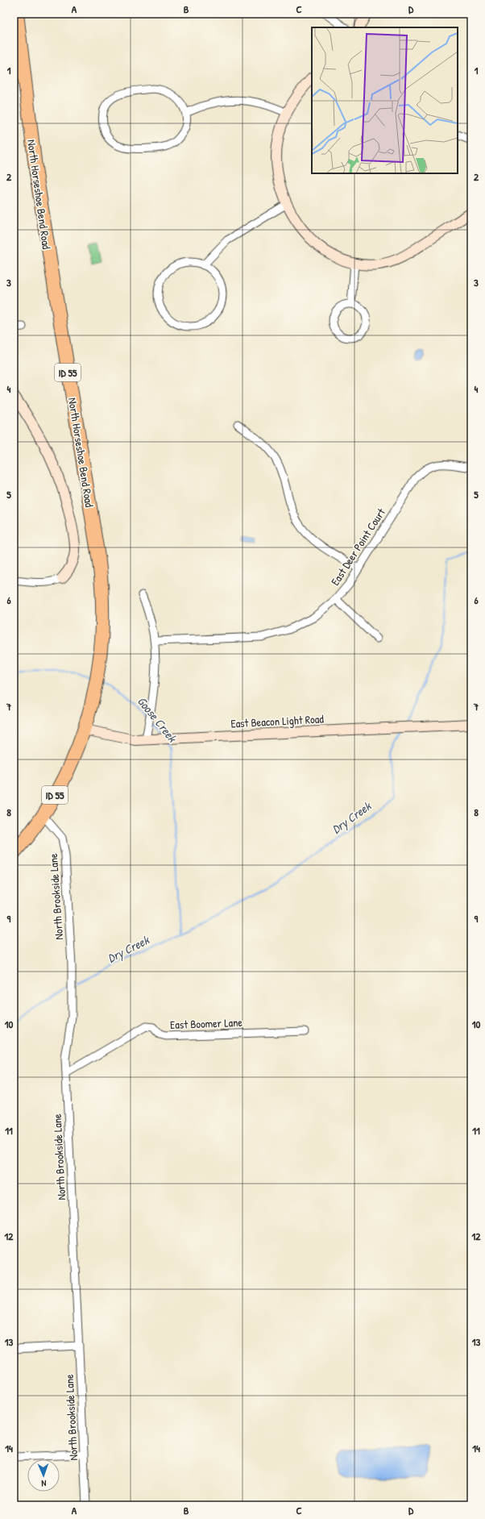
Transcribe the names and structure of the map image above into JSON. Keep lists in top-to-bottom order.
{
  "streets": {
    "highway": ["North Horseshoe Bend Road", "ID 55"],
    "street": [
      "East Deer Point Court",
      "East Beacon Light Road",
      "North Brookside Lane",
      "East Boomer Lane"
    ]
  },
  "crossings": [
    ["North Horseshoe Bend Road", "East Beacon Light Road"],
    ["North Horseshoe Bend Road", "North Brookside Lane"],
    ["North Brookside Lane", "East Boomer Lane"]
  ],
  "water": ["Goose Creek", "Dry Creek"],
  "north": "bottom",
  "grid": {
    "columns": [
      "A",
      "B",
      "C",
      "D"
    ],
    "rows": [
      "1",
      "2",
      "3",
      "4",
      "5",
      "6",
      "7",
      "8",
      "9",
      "10",
      "11",
      "12",
      "13",
      "14"
    ]
  }
}
